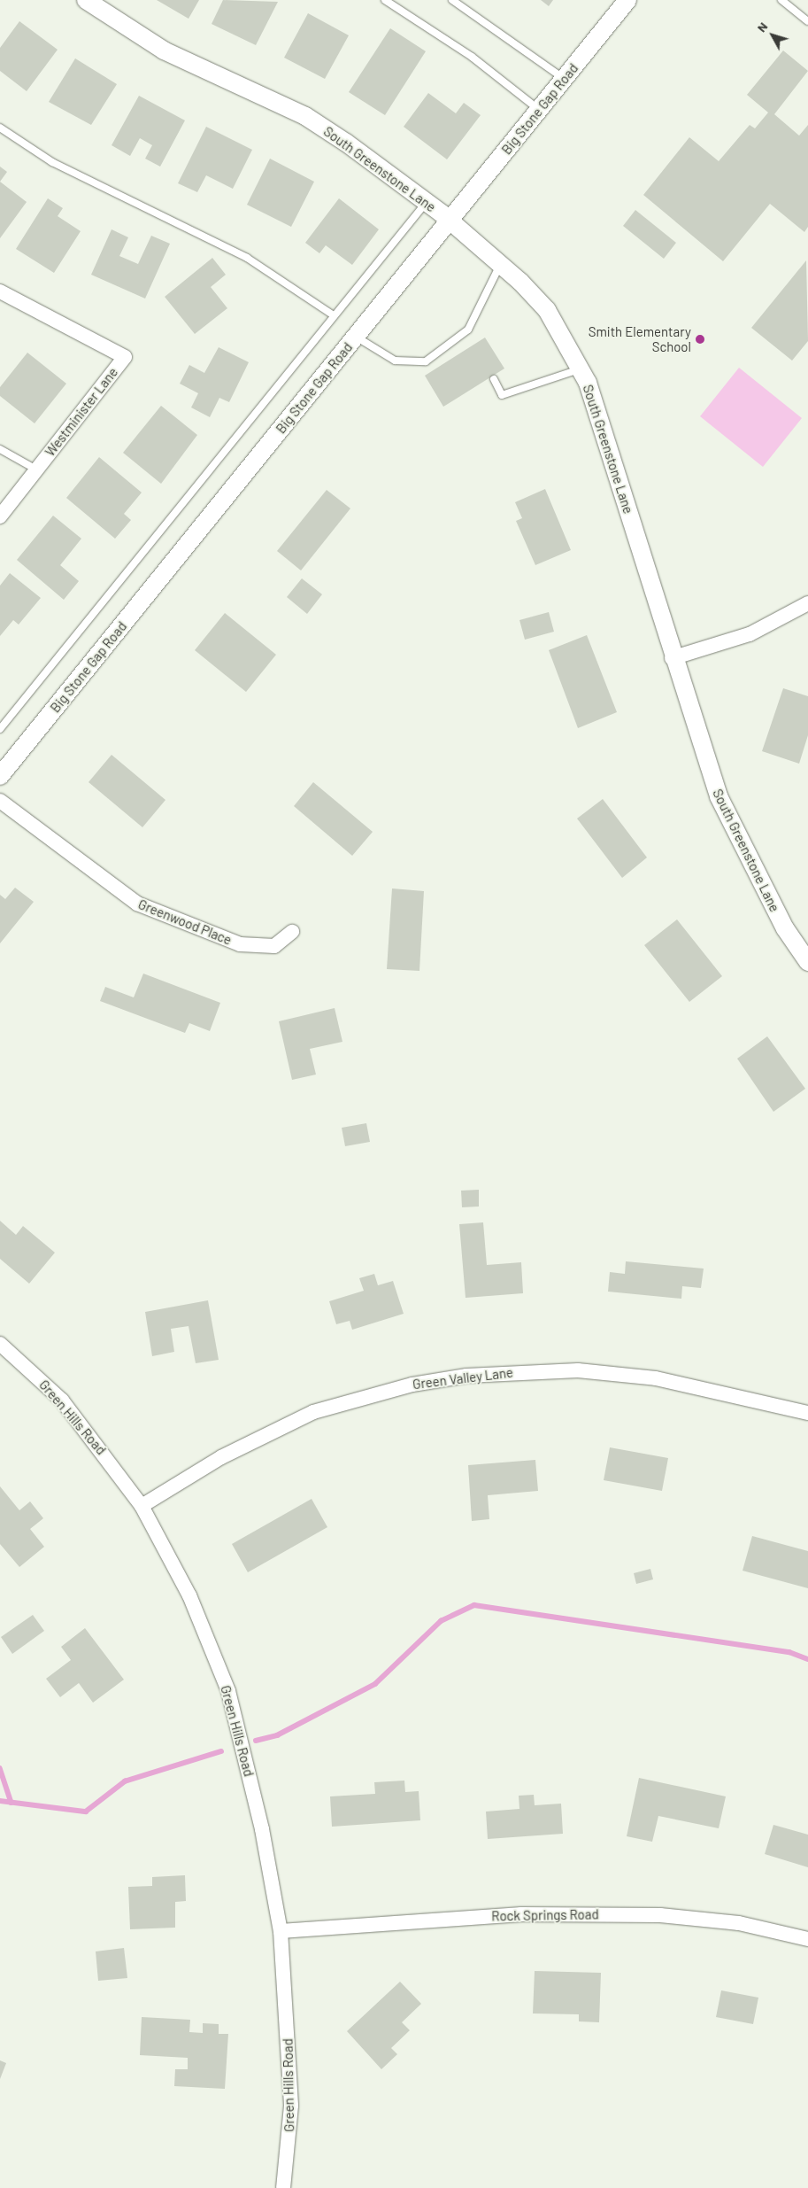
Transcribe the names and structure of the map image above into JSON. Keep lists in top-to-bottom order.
{
  "streets": {
    "street": [
      "Big Stone Gap Road",
      "South Greenstone Lane",
      "Westminister Lane",
      "Greenwood Place",
      "Green Valley Lane",
      "Green Hills Road",
      "Rock Springs Road"
    ]
  },
  "crossings": [
    ["Big Stone Gap Road", "South Greenstone Lane"],
    ["Green Valley Lane", "Green Hills Road"],
    ["Green Hills Road", "Rock Springs Road"]
  ],
  "places": ["Smith Elementary School"],
  "north": "top left"
}
